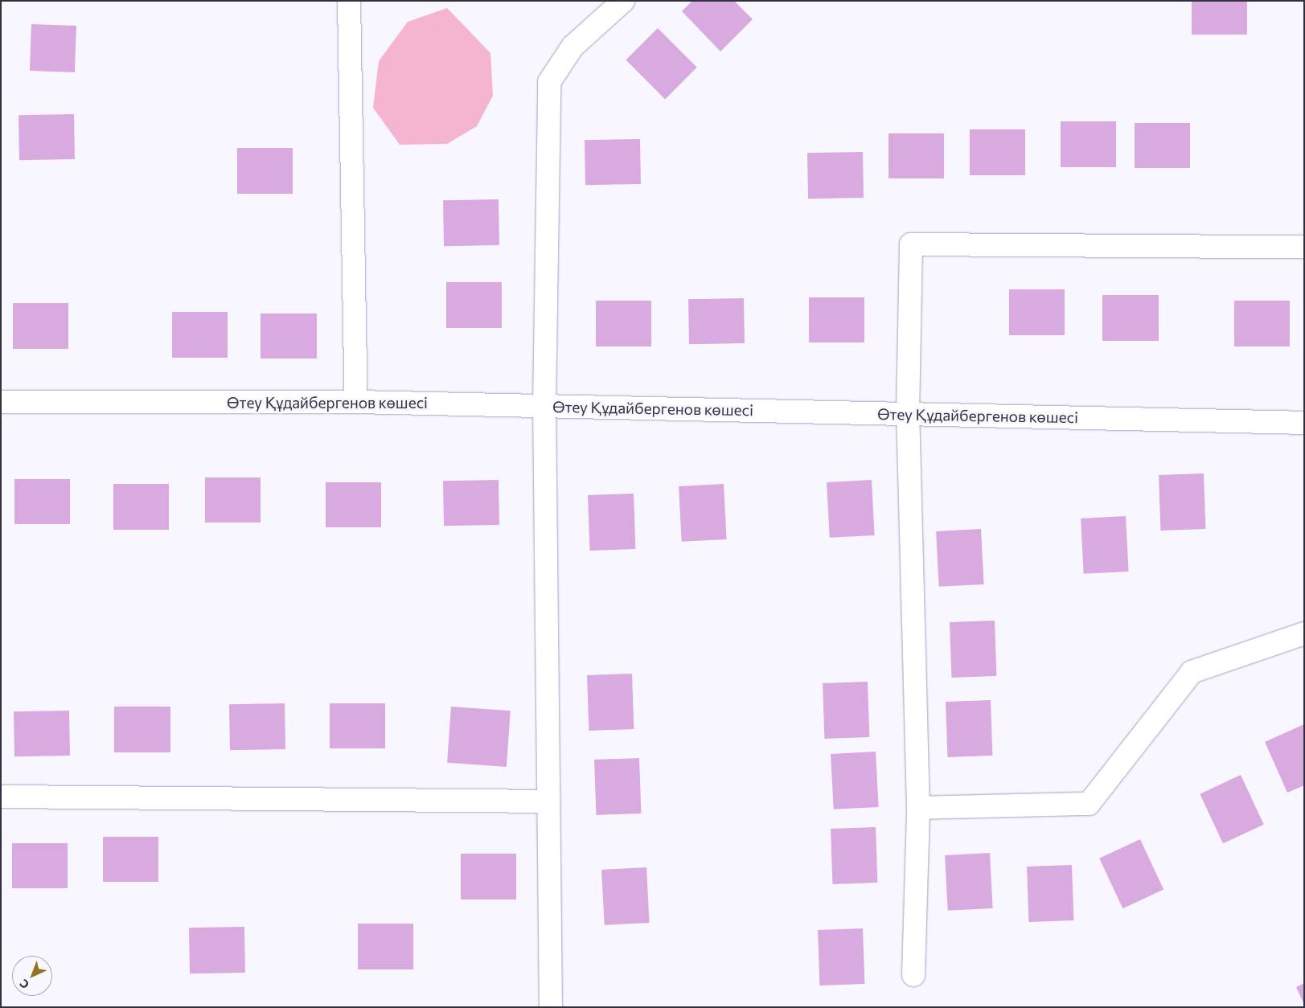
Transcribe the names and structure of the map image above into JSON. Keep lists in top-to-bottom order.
{
  "streets": {
    "street": ["Өтеу Құдайбергенов көшесі"]
  },
  "north": "bottom left"
}
